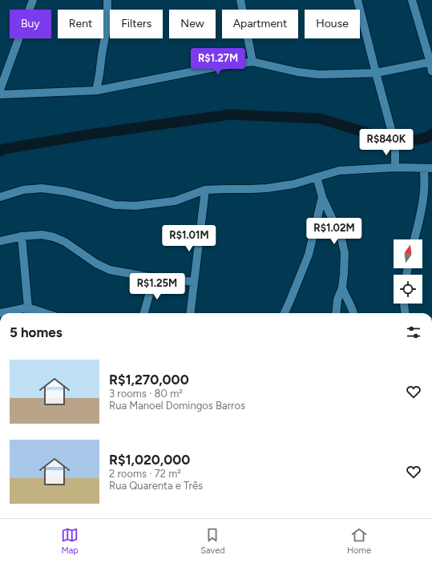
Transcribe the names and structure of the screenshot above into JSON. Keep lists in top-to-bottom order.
{
  "north": "top",
  "page": {
    "chip": [
      "Buy",
      "Rent",
      "Filters",
      "New",
      "Apartment",
      "House"
    ],
    "price": [
      "R$1.27M",
      "R$840K",
      "R$1.02M",
      "R$1.01M",
      "R$1.25M"
    ],
    "heading": "5 homes",
    "list": [
      {
        "name": "R$1,270,000",
        "note": "3 rooms · 80 m² · Rua Manoel Domingos Barros"
      },
      {
        "name": "R$1,020,000",
        "note": "2 rooms · 72 m² · Rua Quarenta e Três"
      }
    ],
    "tabs": ["Map", "Saved", "Home"]
  }
}
